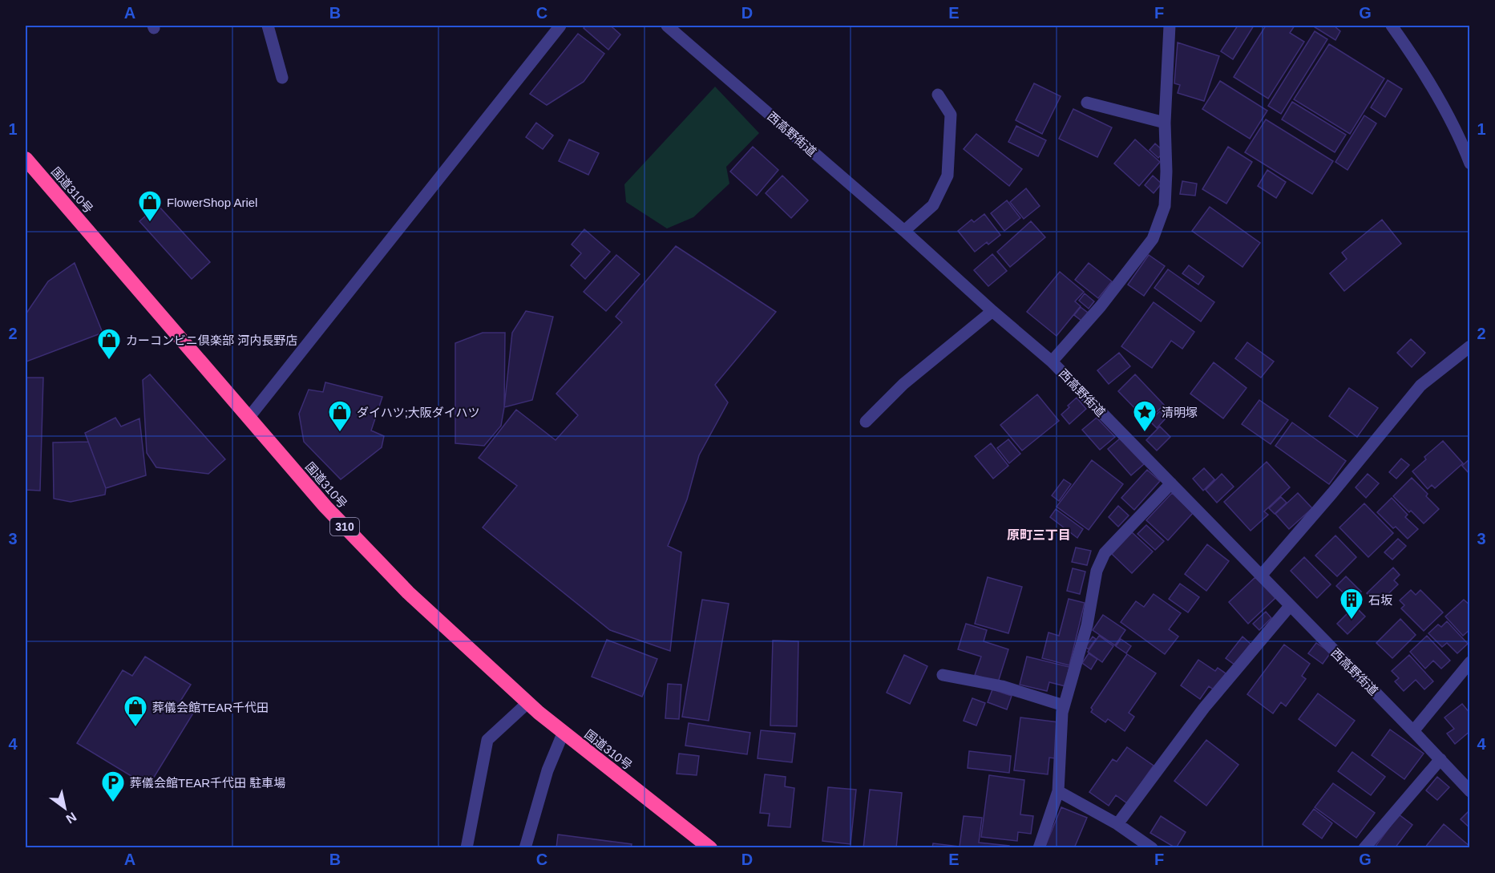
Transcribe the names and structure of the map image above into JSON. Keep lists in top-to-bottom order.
{
  "streets": {
    "highway": ["国道310号", "310"],
    "street": ["西高野街道"]
  },
  "districts": ["原町三丁目"],
  "places": {
    "shop": [
      "FlowerShop Ariel",
      "カーコンビニ倶楽部 河内長野店",
      "ダイハツ;大阪ダイハツ",
      "葬儀会館TEAR千代田"
    ],
    "place": ["清明塚"],
    "building": ["石坂"],
    "parking": ["葬儀会館TEAR千代田 駐車場"]
  },
  "north": "bottom right",
  "grid": {
    "columns": [
      "A",
      "B",
      "C",
      "D",
      "E",
      "F",
      "G"
    ],
    "rows": [
      "1",
      "2",
      "3",
      "4"
    ]
  }
}
